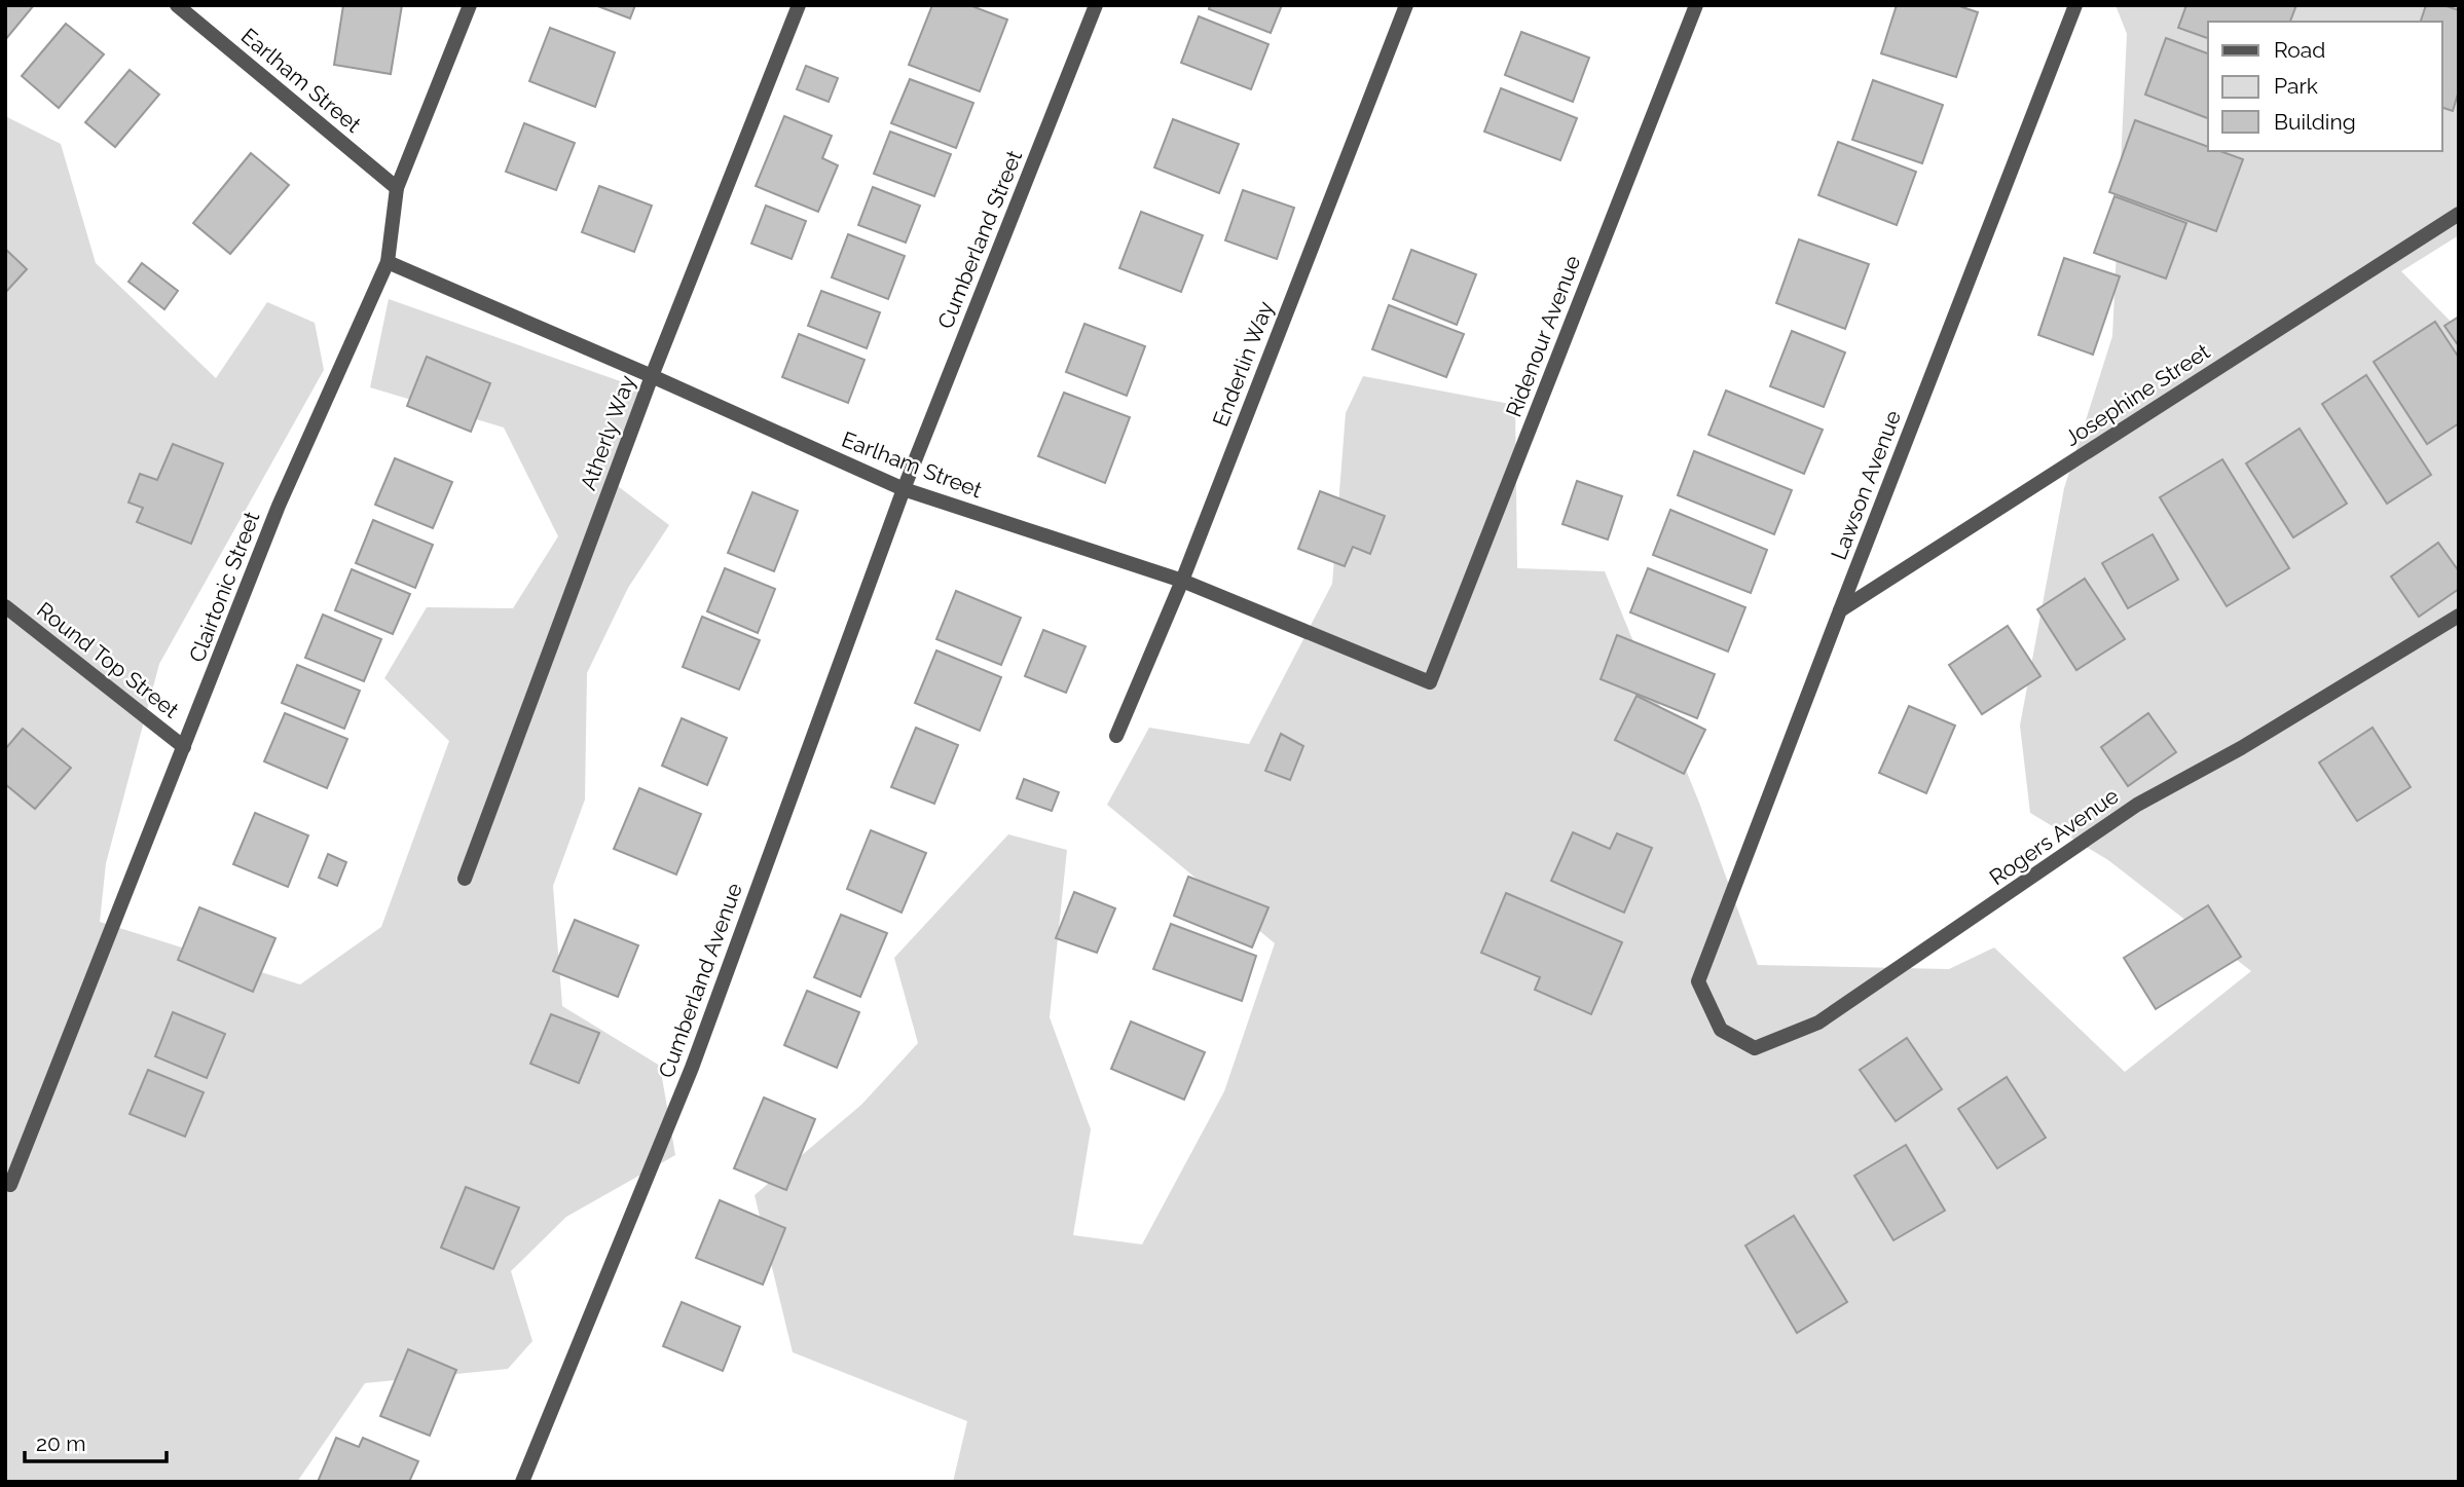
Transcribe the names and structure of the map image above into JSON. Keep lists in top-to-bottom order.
{
  "streets": {
    "street": [
      "Earlham Street",
      "Cumberland Street",
      "Ridenour Avenue",
      "Enderlin Way",
      "Josephine Street",
      "Atherly Way",
      "Lawson Avenue",
      "Clairtonic Street",
      "Round Top Street",
      "Rogers Avenue",
      "Cumberland Avenue"
    ]
  },
  "crossings": [
    ["Earlham Street", "Cumberland Street"],
    ["Earlham Street", "Ridenour Avenue"],
    ["Earlham Street", "Enderlin Way"],
    ["Earlham Street", "Atherly Way"],
    ["Earlham Street", "Clairtonic Street"],
    ["Earlham Street", "Cumberland Avenue"],
    ["Cumberland Street", "Cumberland Avenue"],
    ["Josephine Street", "Lawson Avenue"],
    ["Lawson Avenue", "Rogers Avenue"],
    ["Clairtonic Street", "Round Top Street"]
  ],
  "legend": ["Road", "Park", "Building"],
  "scale_bar": "20 m"
}
